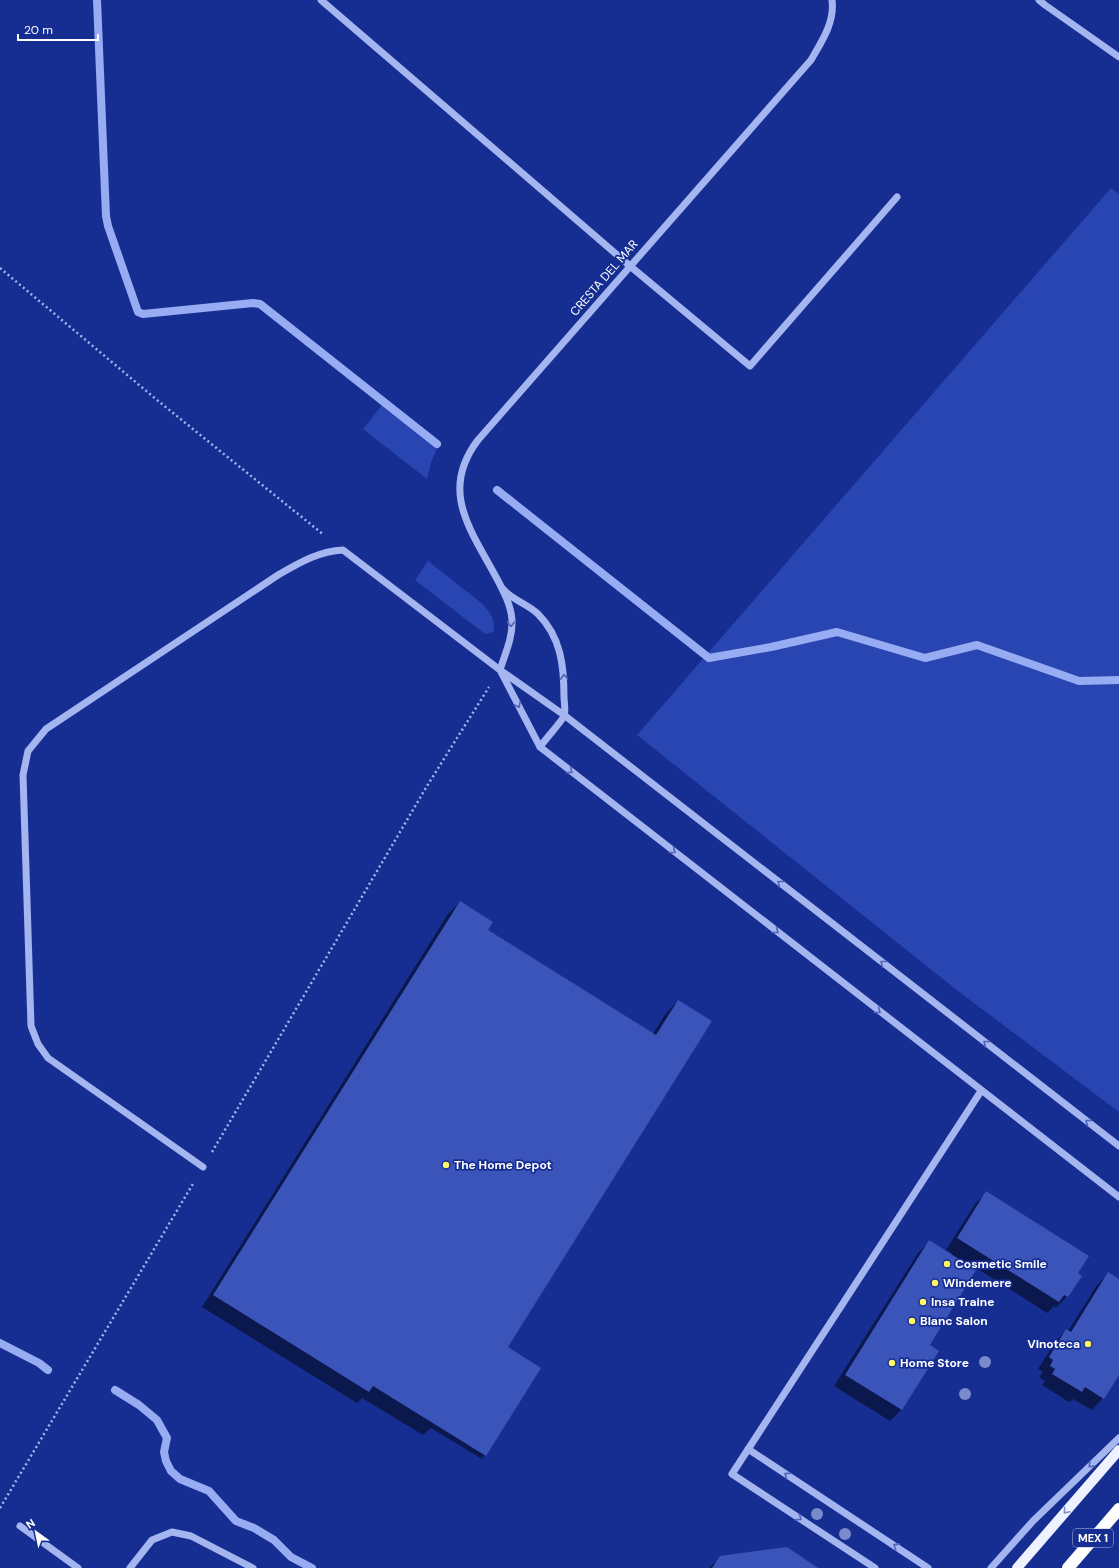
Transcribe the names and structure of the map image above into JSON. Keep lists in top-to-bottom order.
{
  "streets": {
    "highway": ["MEX 1"],
    "street": ["CRESTA DEL MAR"]
  },
  "places": [
    "The Home Depot",
    "Cosmetic Smile",
    "Windemere",
    "Insa Traine",
    "Blanc Salon",
    "Vinoteca",
    "Home Store"
  ],
  "scale_bar": "20 m",
  "north": "top left"
}
